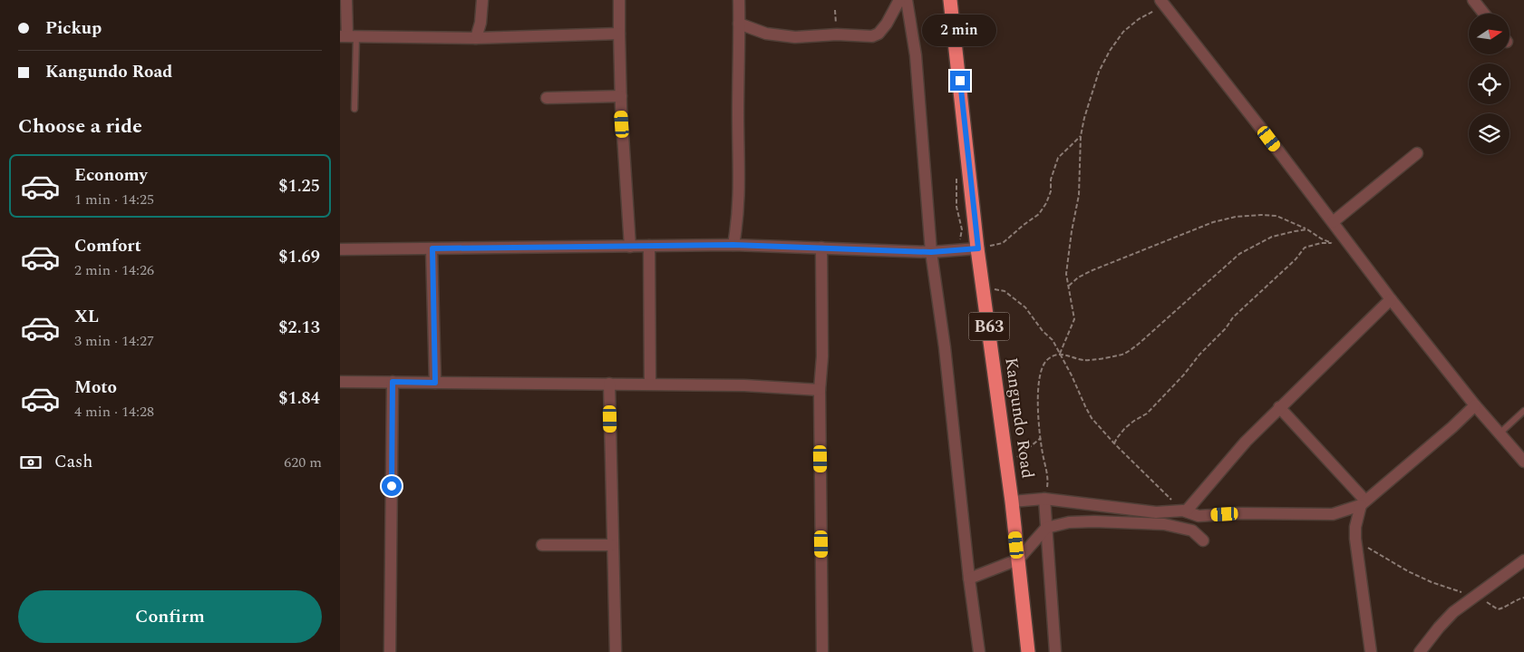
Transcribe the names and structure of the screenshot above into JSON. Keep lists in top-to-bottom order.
{
  "streets": {
    "highway": ["B63", "Kangundo Road"]
  },
  "north": "right",
  "page": {
    "banner": ["Pickup", "Kangundo Road"],
    "bubble": "2 min",
    "heading": "Choose a ride",
    "list": [
      {
        "name": "Economy",
        "note": "1 min · 14:25",
        "value": "$1.25"
      },
      {
        "name": "Comfort",
        "note": "2 min · 14:26",
        "value": "$1.69"
      },
      {
        "name": "XL",
        "note": "3 min · 14:27",
        "value": "$2.13"
      },
      {
        "name": "Moto",
        "note": "4 min · 14:28",
        "value": "$1.84"
      }
    ],
    "pay": ["Cash", "620 m"],
    "buttons": "Confirm"
  }
}
